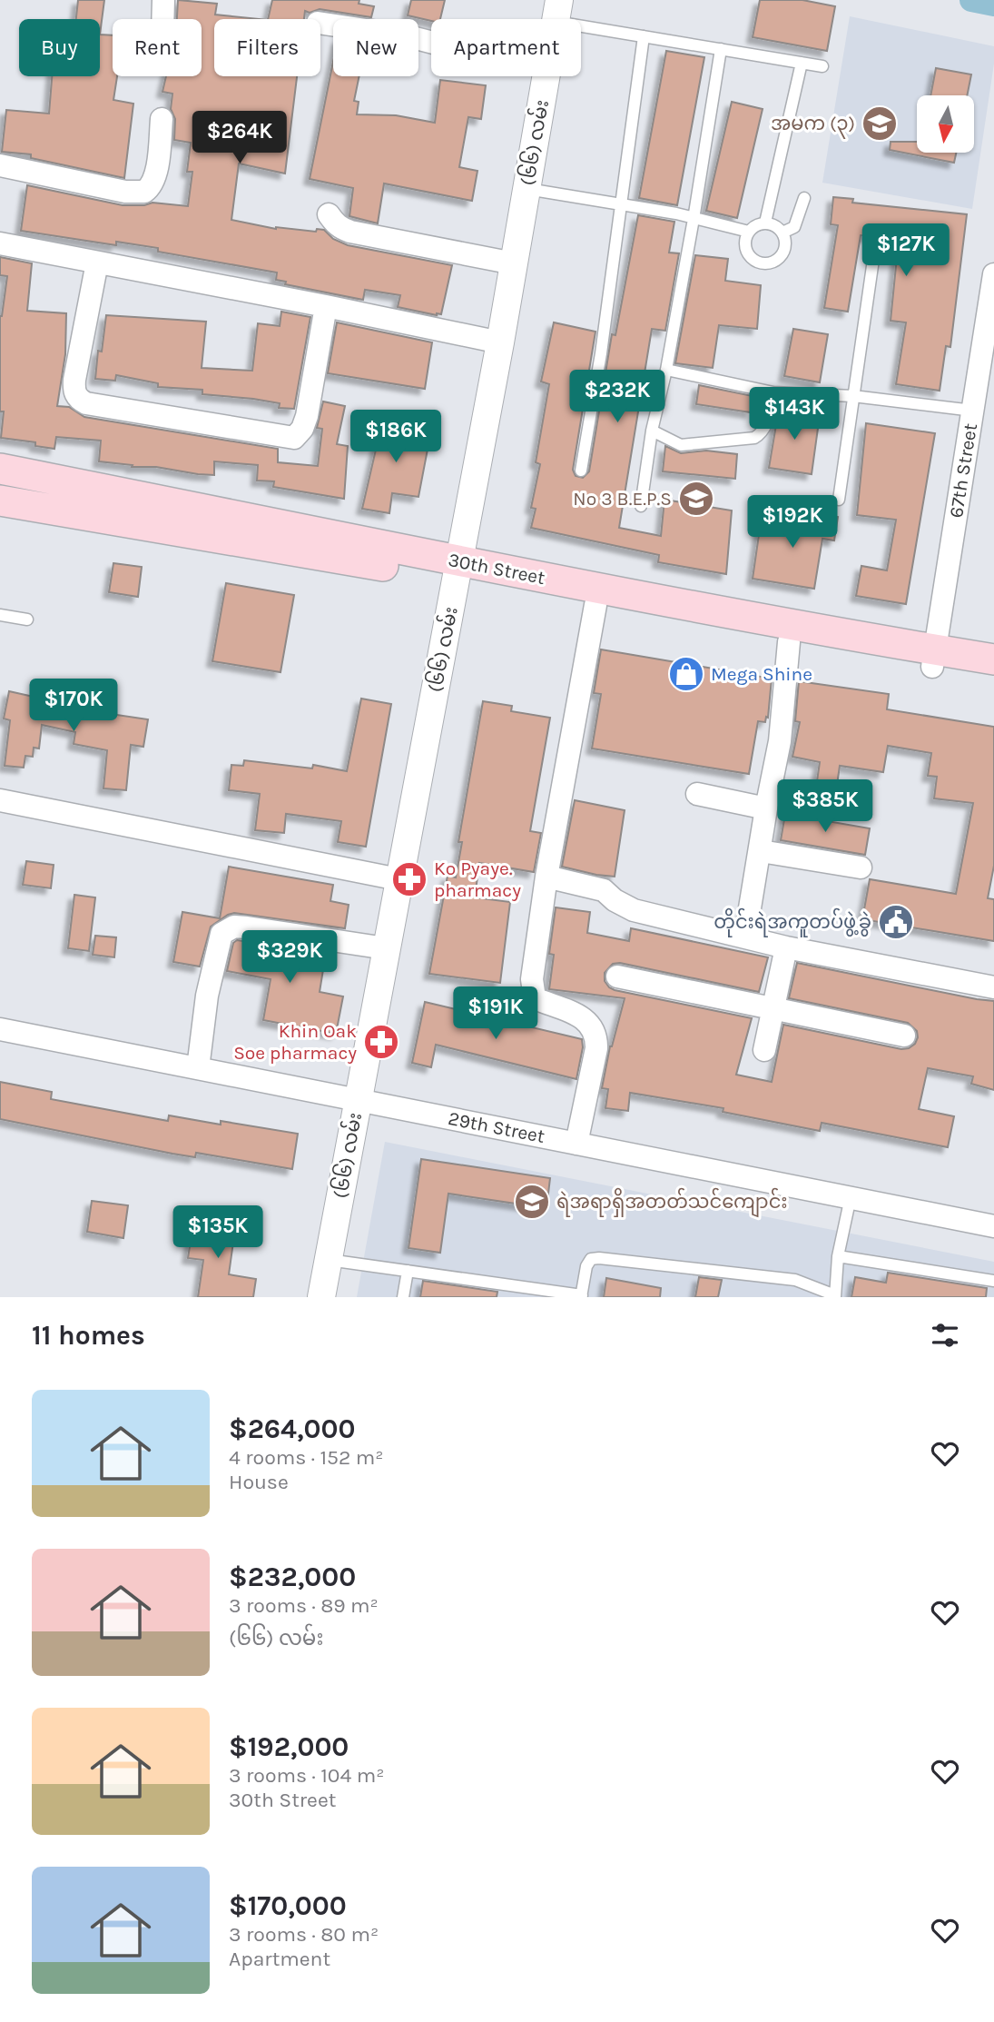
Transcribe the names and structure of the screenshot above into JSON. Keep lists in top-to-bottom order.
{
  "streets": {
    "main road": ["30th Street"],
    "street": ["(၆၆) လမ်း", "67th Street", "29th Street"]
  },
  "crossings": [
    ["(၆၆) လမ်း", "30th Street"],
    ["(၆၆) လမ်း", "29th Street"],
    ["67th Street", "30th Street"]
  ],
  "places": {
    "school or university": ["အမက (၃)", "No 3 B.E.P.S", "ရဲအရာရှိအတတ်သင်ကျောင်း"],
    "shop": ["Mega Shine"],
    "pharmacy": ["Ko Pyaye. pharmacy", "Khin Oak Soe pharmacy"],
    "public building": ["တိုင်းရဲအကူတပ်ဖွဲ့ခွဲ"]
  },
  "north": "bottom",
  "page": {
    "chip": [
      "Buy",
      "Rent",
      "Filters",
      "New",
      "Apartment"
    ],
    "price": [
      "$264K",
      "$127K",
      "$232K",
      "$143K",
      "$186K",
      "$192K",
      "$170K",
      "$385K",
      "$329K",
      "$191K",
      "$135K"
    ],
    "heading": "11 homes",
    "list": [
      {
        "name": "$264,000",
        "note": "4 rooms · 152 m² · House"
      },
      {
        "name": "$232,000",
        "note": "3 rooms · 89 m² · (၆၆) လမ်း"
      },
      {
        "name": "$192,000",
        "note": "3 rooms · 104 m² · 30th Street"
      },
      {
        "name": "$170,000",
        "note": "3 rooms · 80 m² · Apartment"
      }
    ]
  }
}
